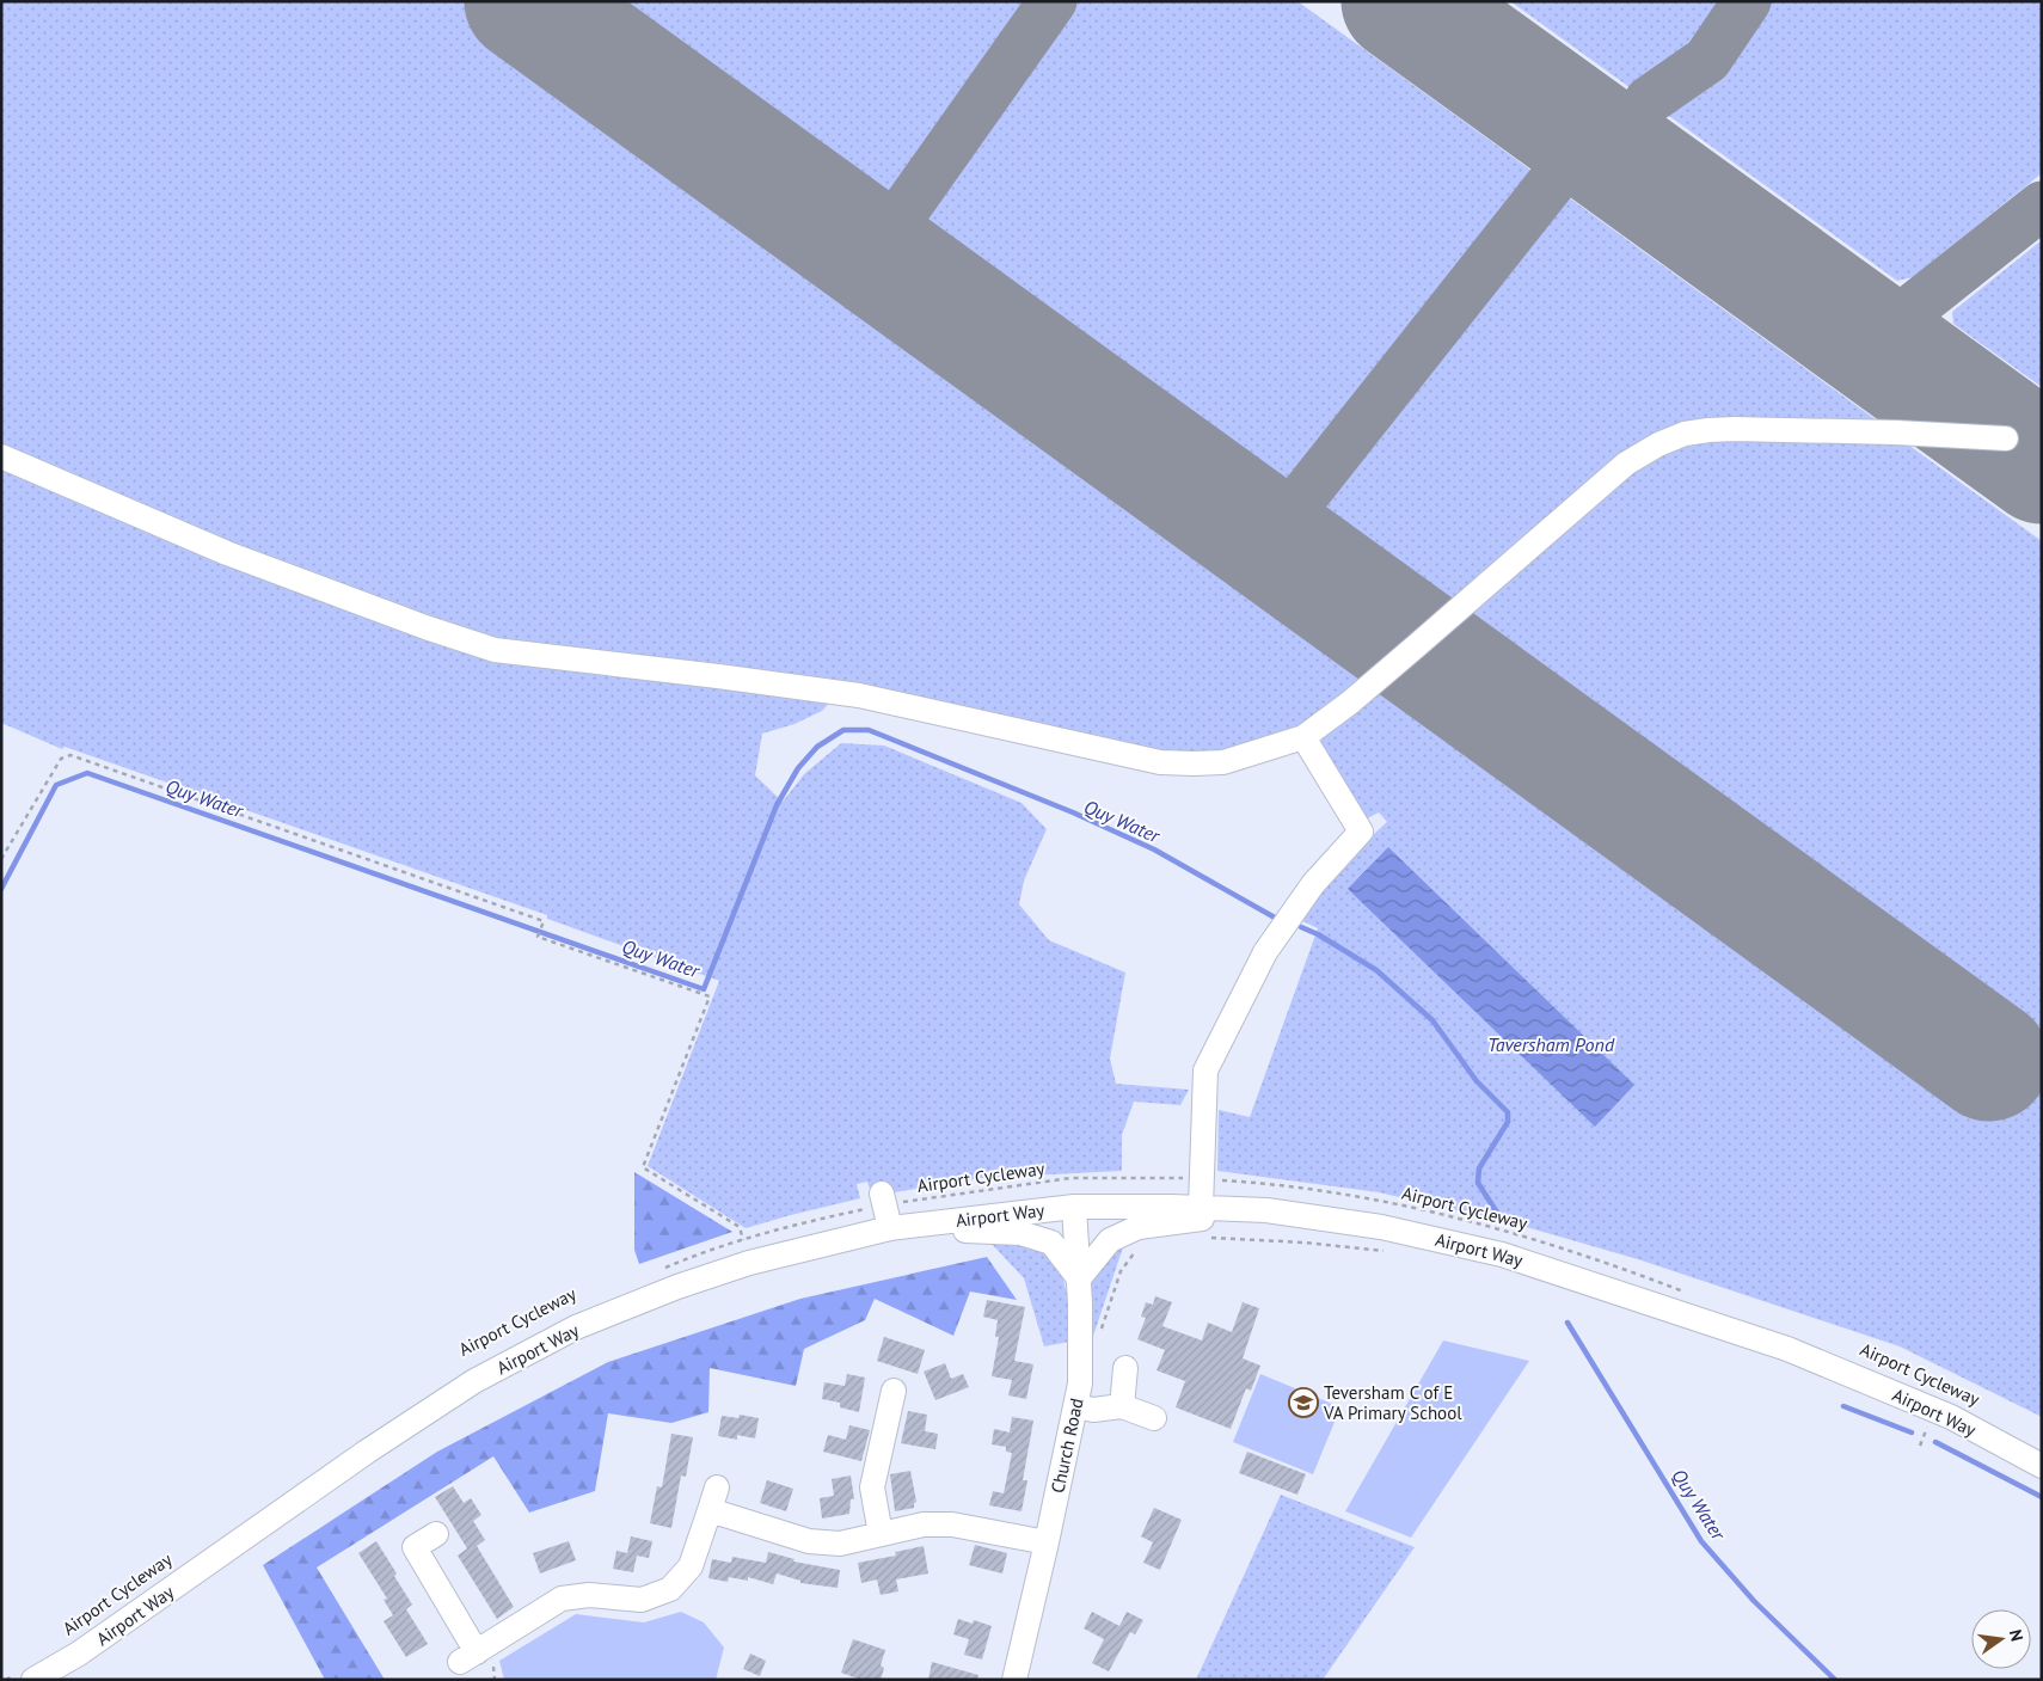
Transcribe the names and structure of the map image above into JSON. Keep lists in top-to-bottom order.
{
  "streets": {
    "street": ["Airport Way", "Church Road"],
    "path": ["Airport Cycleway"]
  },
  "crossings": [
    ["Airport Way", "Church Road"]
  ],
  "water": ["Quy Water", "Taversham Pond"],
  "places": {
    "school or university": ["Teversham C of E VA Primary School"]
  },
  "north": "right"
}
